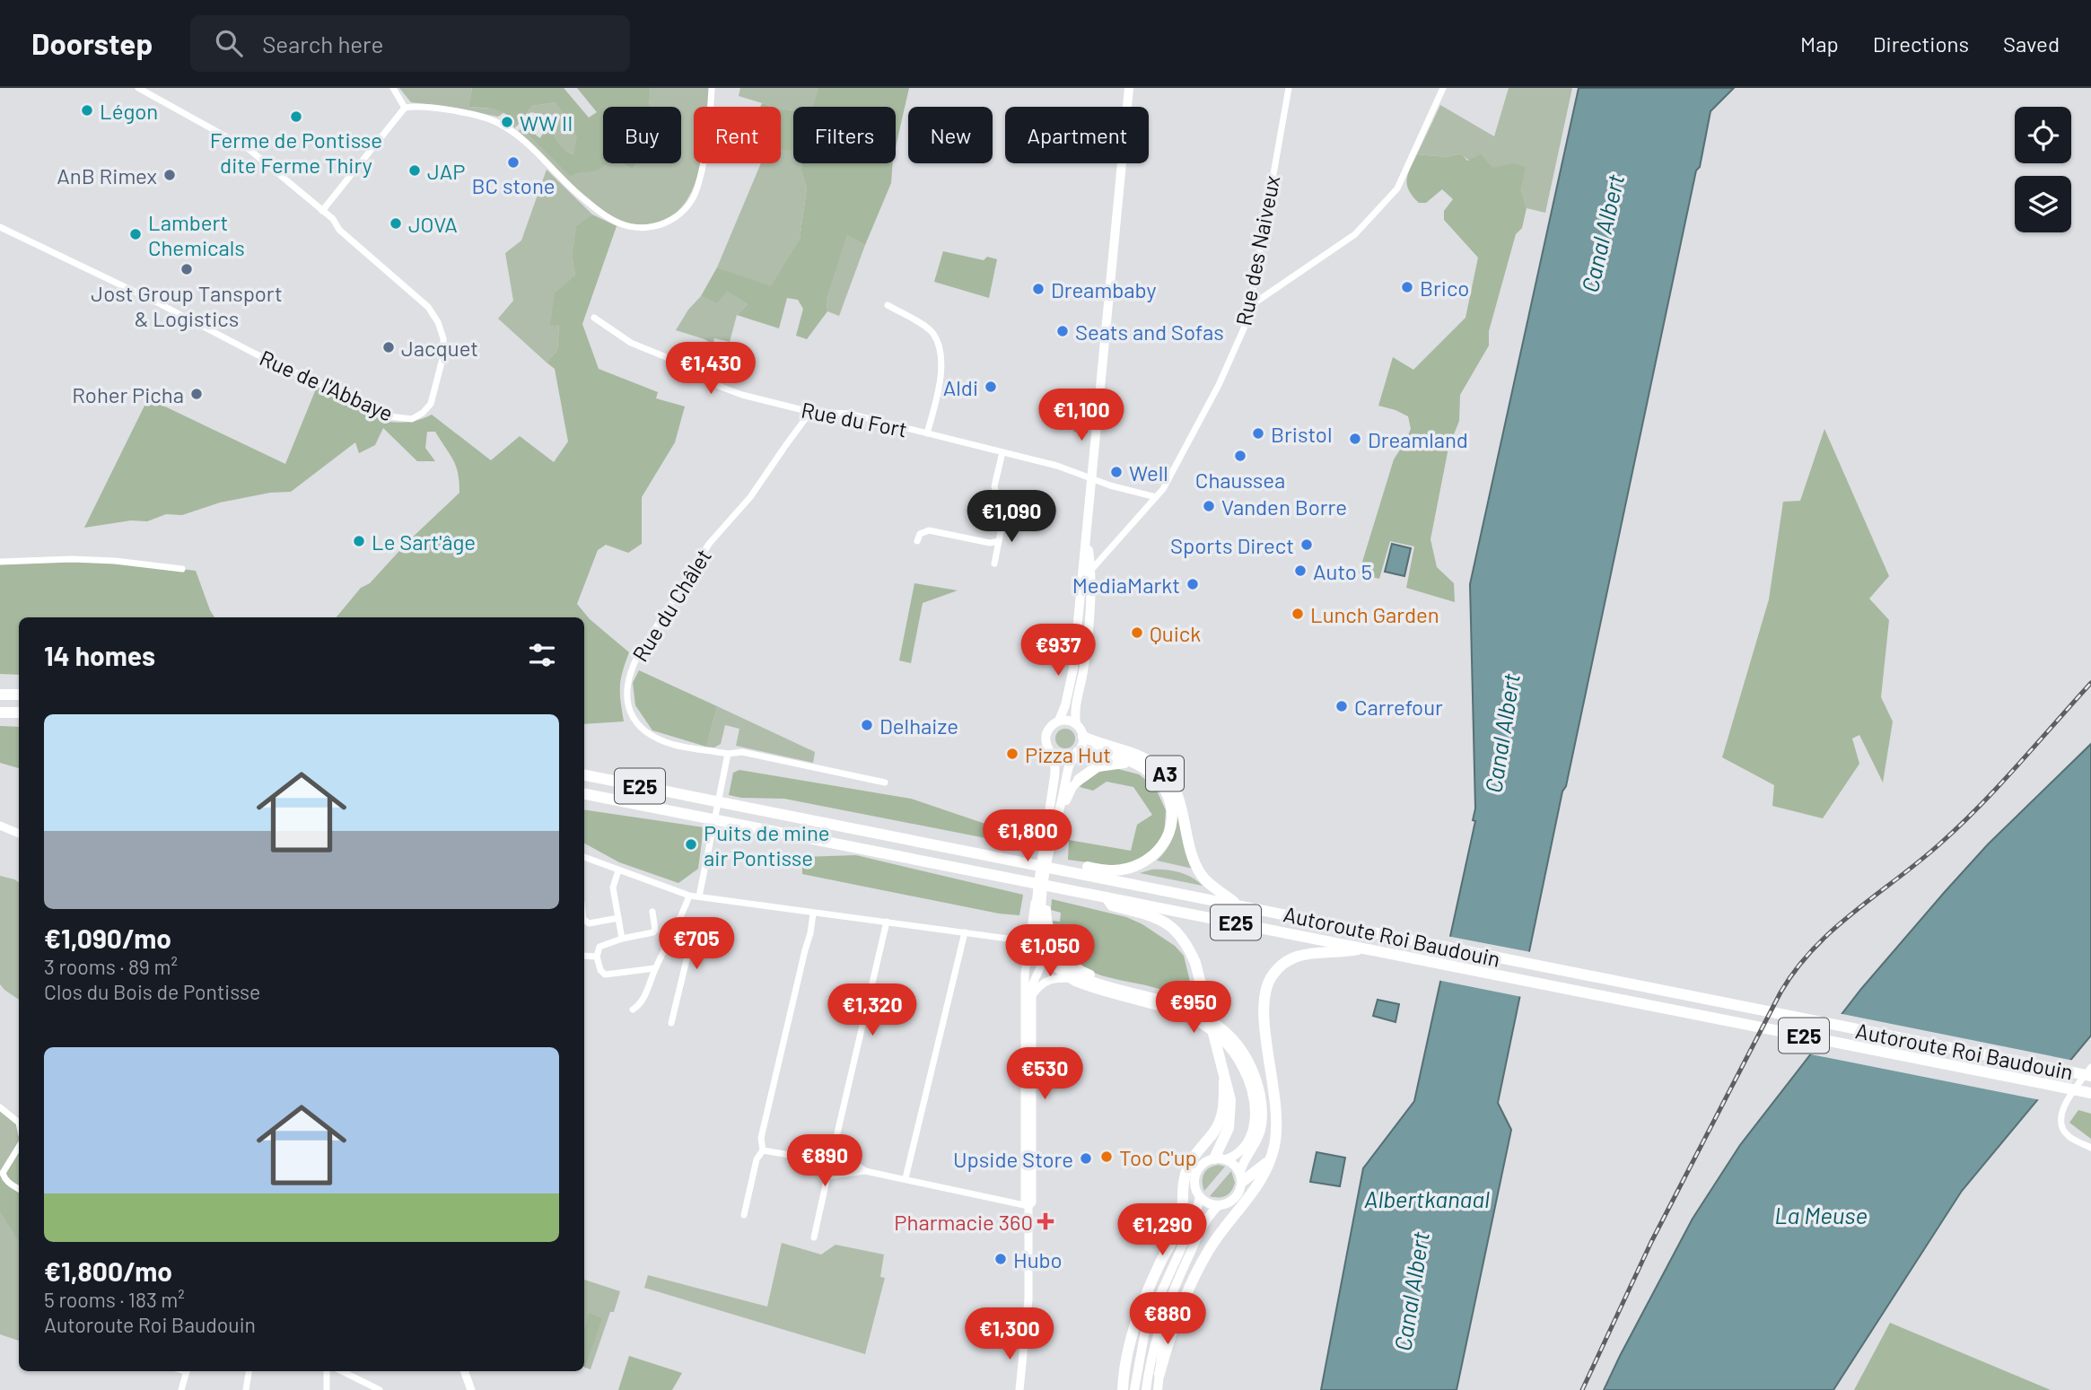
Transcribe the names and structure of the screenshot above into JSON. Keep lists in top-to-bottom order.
{
  "streets": {
    "highway": ["A3", "E25", "Autoroute Roi Baudouin"],
    "street": [
      "Rue des Naiveux",
      "Rue de l'Abbaye",
      "Rue du Fort",
      "Rue du Châlet"
    ]
  },
  "crossings": [
    ["Rue du Fort", "Rue du Châlet"],
    ["A3", "Autoroute Roi Baudouin"]
  ],
  "water": ["Canal Albert", "Albertkanaal", "La Meuse"],
  "places": {
    "other": [
      "Légon",
      "Ferme de Pontisse dite Ferme Thiry",
      "WW II",
      "BC stone",
      "JAP",
      "AnB Rimex",
      "JOVA",
      "Lambert Chemicals",
      "Jost Group Tansport & Logistics",
      "Brico",
      "Dreambaby",
      "Seats and Sofas",
      "Jacquet",
      "Aldi",
      "Roher Picha",
      "Bristol",
      "Dreamland",
      "Chaussea",
      "Well",
      "Vanden Borre",
      "Le Sart'âge",
      "Sports Direct",
      "Auto 5",
      "MediaMarkt",
      "Lunch Garden",
      "Quick",
      "Carrefour",
      "Delhaize",
      "Pizza Hut",
      "Puits de mine air Pontisse",
      "Too C'up",
      "Upside Store",
      "Hubo"
    ],
    "health": ["Pharmacie 360"]
  },
  "page": {
    "header": "Doorstep",
    "search": "Search here",
    "nav": ["Map", "Directions", "Saved"],
    "chip": [
      "Buy",
      "Rent",
      "Filters",
      "New",
      "Apartment"
    ],
    "price": [
      "€1,430",
      "€1,100",
      "€1,090",
      "€937",
      "€1,800",
      "€705",
      "€1,050",
      "€950",
      "€1,320",
      "€530",
      "€890",
      "€1,290",
      "€880",
      "€1,300"
    ],
    "heading": "14 homes",
    "list": [
      {
        "name": "€1,090/mo",
        "note": "3 rooms · 89 m² · Clos du Bois de Pontisse"
      },
      {
        "name": "€1,800/mo",
        "note": "5 rooms · 183 m² · Autoroute Roi Baudouin"
      }
    ]
  }
}
